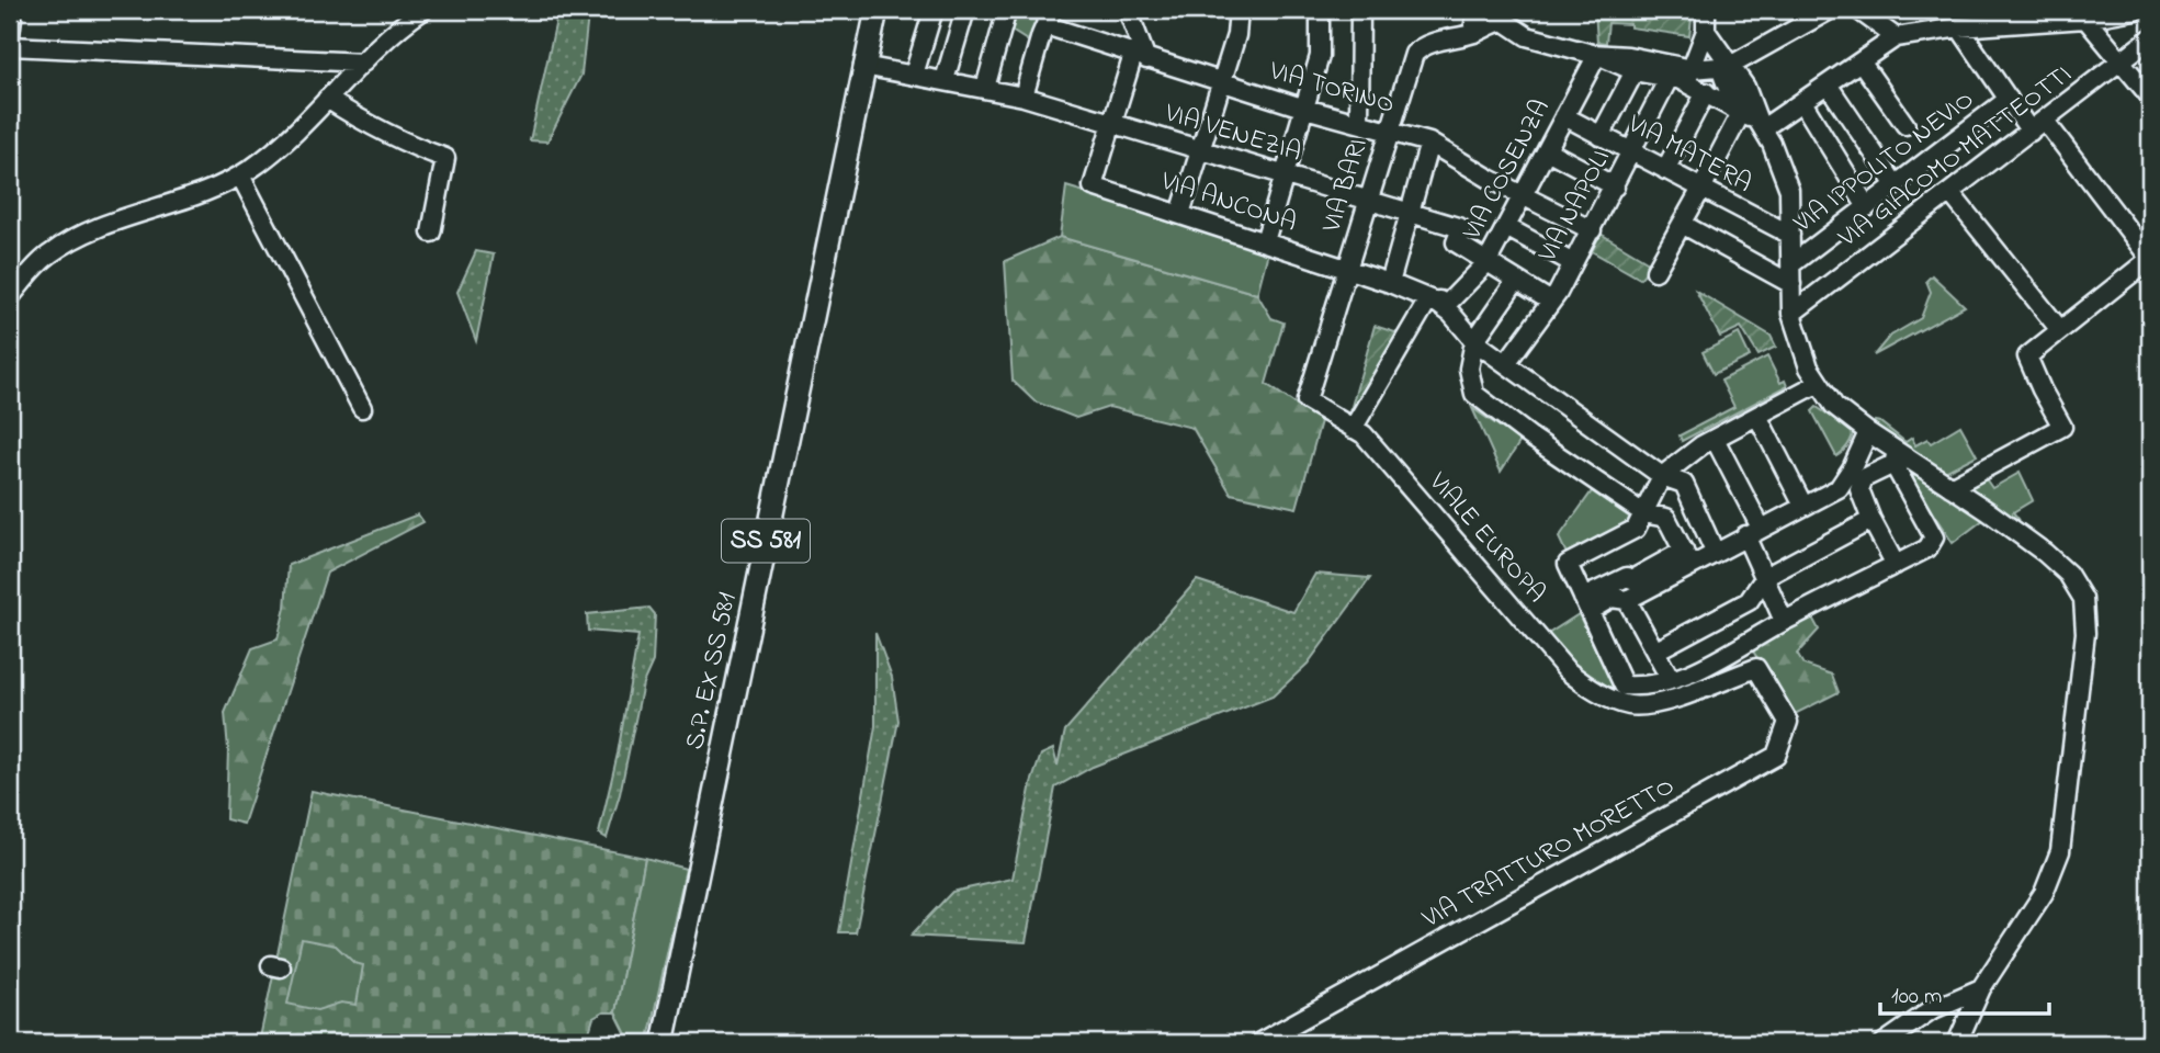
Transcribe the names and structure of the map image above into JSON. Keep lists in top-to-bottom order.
{
  "streets": {
    "main road": ["SS 581", "S.P. EX SS 581"],
    "street": [
      "VIA TORINO",
      "VIA VENEZIA",
      "VIA MATERA",
      "VIA GIACOMO MATTEOTTI",
      "VIA IPPOLITO NEVIO",
      "VIA COSENZA",
      "VIA BARI",
      "VIA ANCONA",
      "VIA NAPOLI",
      "VIALE EUROPA",
      "VIA TRATTURO MORETTO"
    ]
  },
  "crossings": [
    ["VIA TORINO", "VIA COSENZA"],
    ["VIA TORINO", "VIA BARI"],
    ["VIA TORINO", "VIA NAPOLI"],
    ["VIA VENEZIA", "VIA COSENZA"],
    ["VIA VENEZIA", "VIA BARI"],
    ["VIA VENEZIA", "VIA ANCONA"],
    ["VIA VENEZIA", "VIA NAPOLI"],
    ["VIA VENEZIA", "S.P. EX SS 581"],
    ["VIA MATERA", "VIA COSENZA"],
    ["VIA MATERA", "VIA NAPOLI"],
    ["VIA COSENZA", "VIA ANCONA"],
    ["VIA COSENZA", "VIALE EUROPA"],
    ["VIA BARI", "VIA ANCONA"],
    ["VIA BARI", "VIALE EUROPA"],
    ["VIALE EUROPA", "VIA TRATTURO MORETTO"]
  ],
  "scale_bar": "100 m"
}
